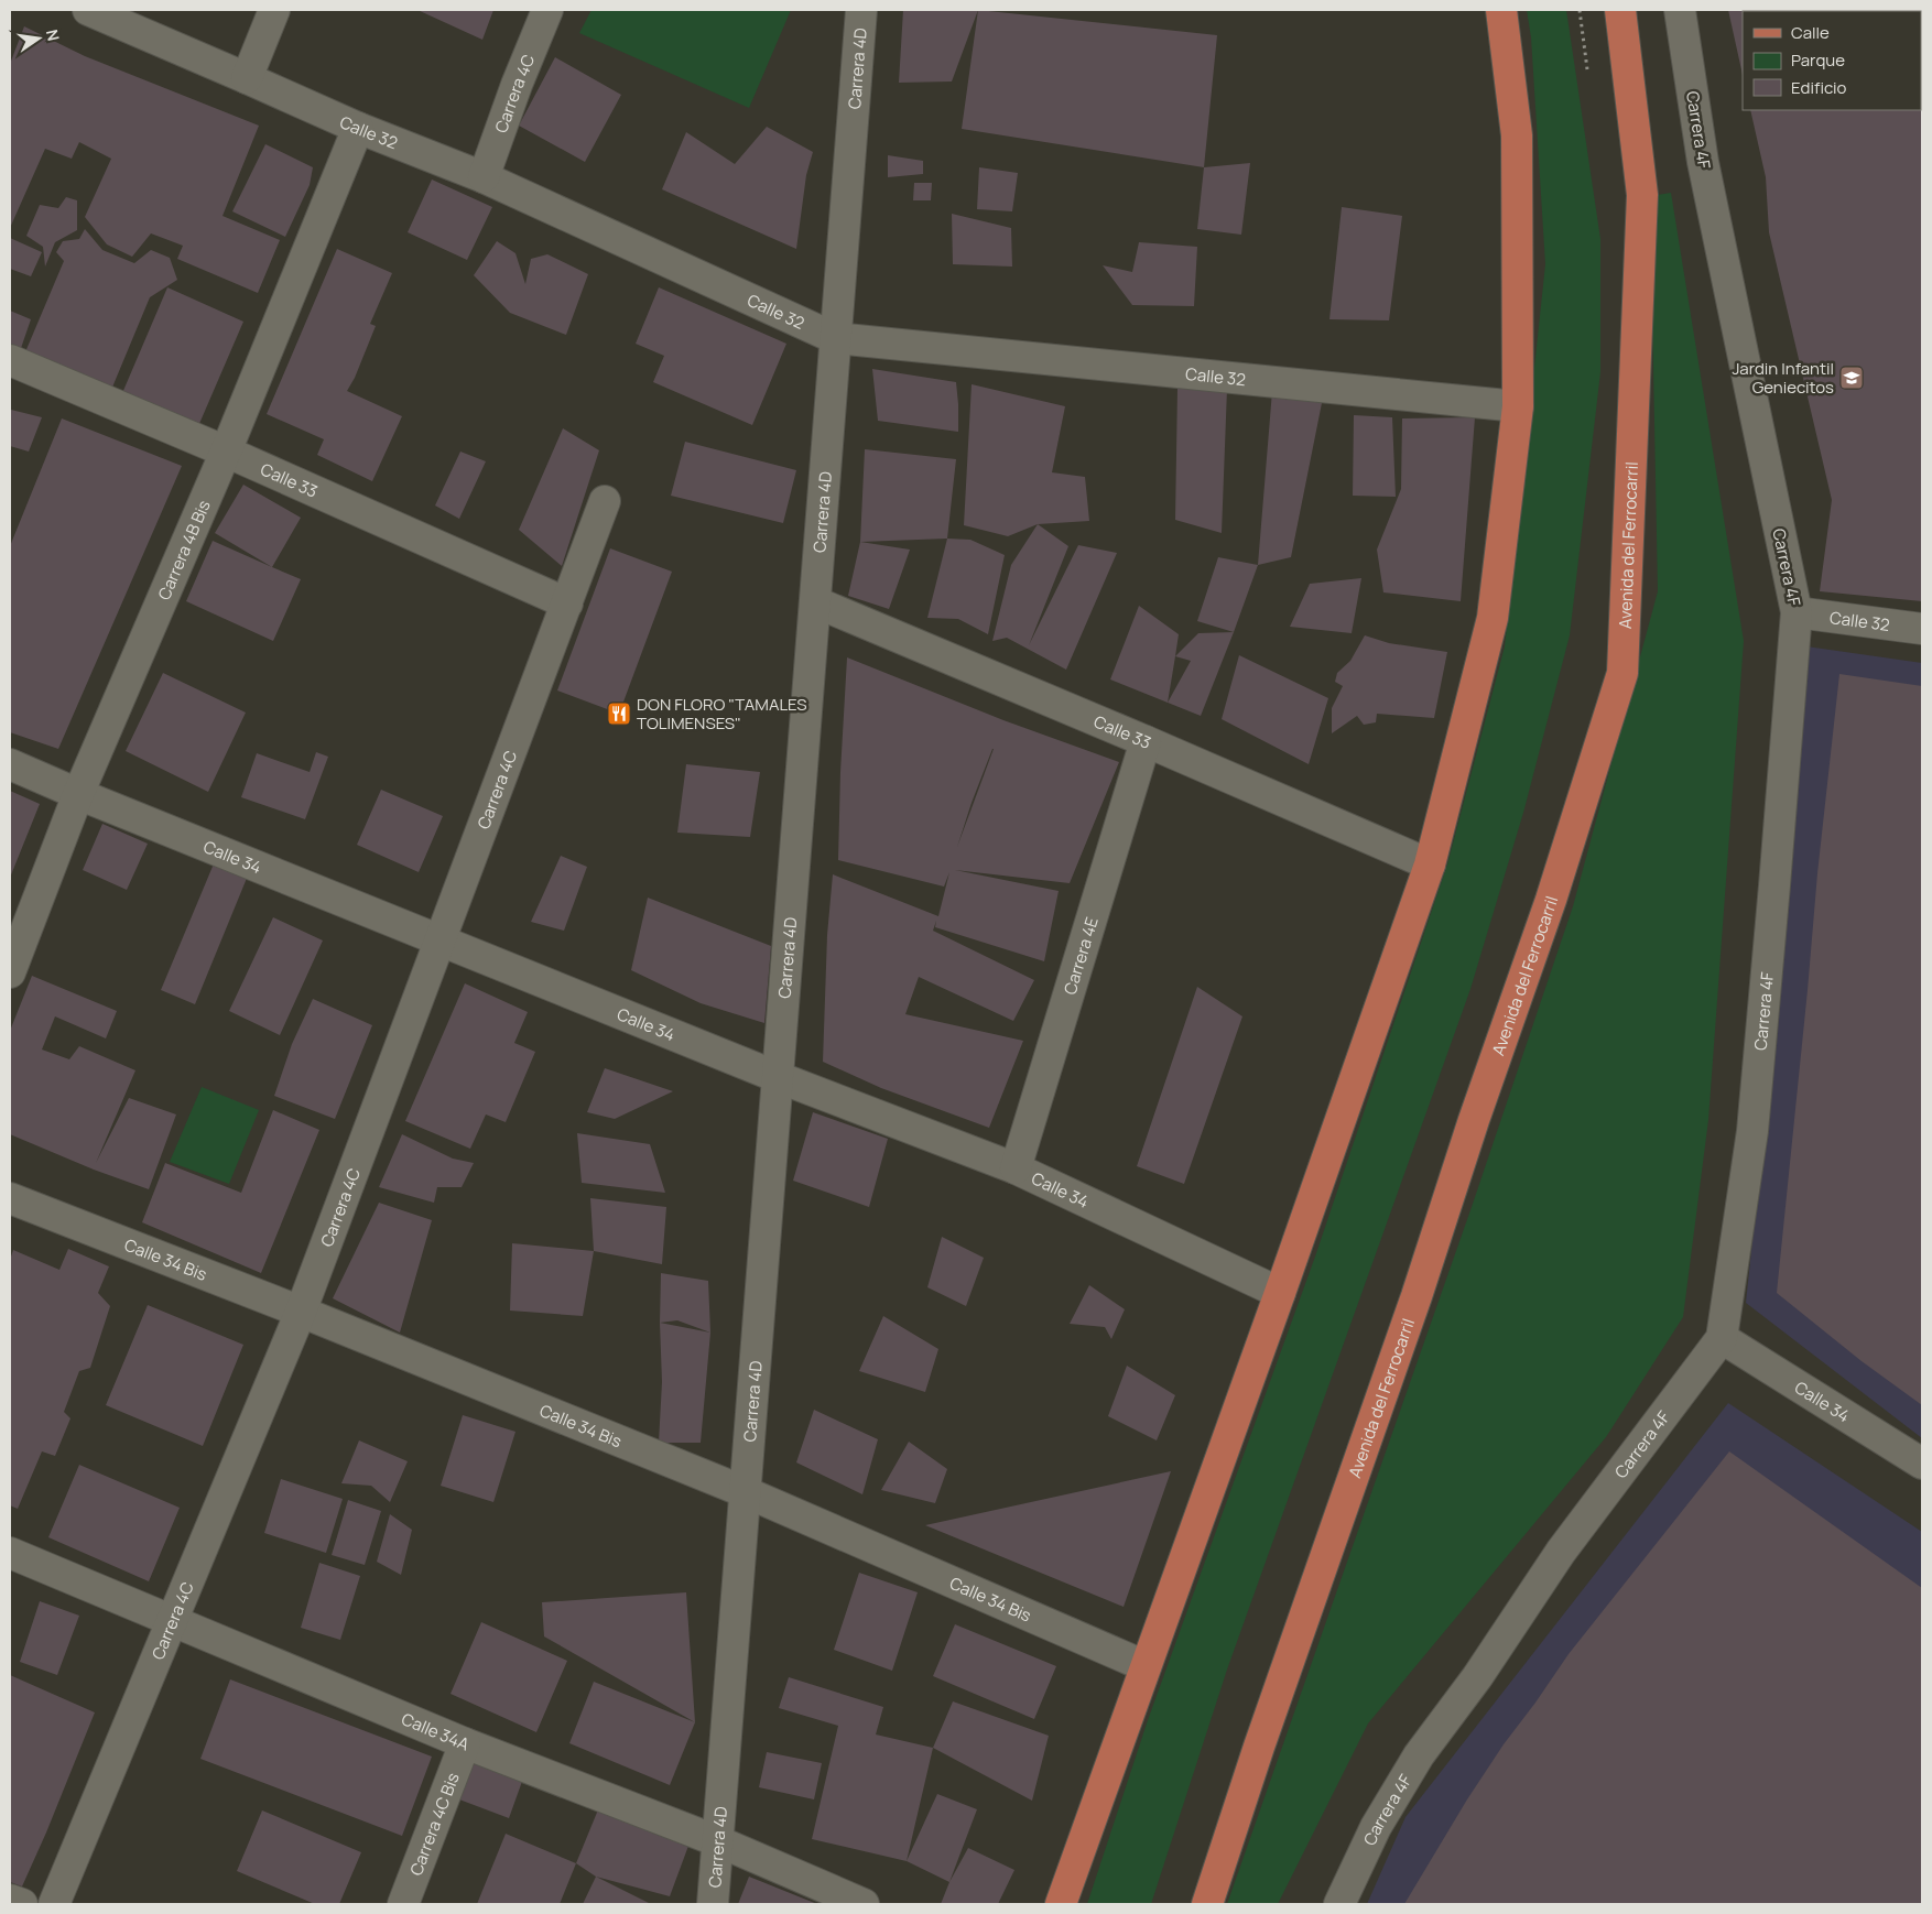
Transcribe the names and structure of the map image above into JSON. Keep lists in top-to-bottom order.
{
  "streets": {
    "main road": ["Avenida del Ferrocarril"],
    "street": [
      "Carrera 4D",
      "Carrera 4C",
      "Carrera 4F",
      "Calle 32",
      "Calle 33",
      "Carrera 4B Bis",
      "Calle 34",
      "Carrera 4E",
      "Calle 34 Bis",
      "Calle 34A",
      "Carrera 4C Bis"
    ]
  },
  "crossings": [
    ["Carrera 4D", "Calle 32"],
    ["Carrera 4D", "Calle 33"],
    ["Carrera 4D", "Calle 34"],
    ["Carrera 4D", "Calle 34 Bis"],
    ["Carrera 4D", "Calle 34A"],
    ["Carrera 4C", "Calle 32"],
    ["Carrera 4C", "Calle 33"],
    ["Carrera 4C", "Calle 34"],
    ["Carrera 4C", "Calle 34 Bis"],
    ["Carrera 4C", "Calle 34A"],
    ["Carrera 4F", "Calle 32"],
    ["Carrera 4F", "Calle 34"],
    ["Calle 32", "Carrera 4B Bis"],
    ["Calle 33", "Carrera 4B Bis"],
    ["Calle 33", "Carrera 4E"],
    ["Carrera 4B Bis", "Calle 34"],
    ["Calle 34", "Carrera 4E"],
    ["Calle 34A", "Carrera 4C Bis"]
  ],
  "places": {
    "school or university": ["Jardin Infantil Geniecitos"],
    "restaurant": ["DON FLORO \"TAMALES TOLIMENSES\""]
  },
  "legend": ["Calle", "Parque", "Edificio"],
  "north": "right"
}
